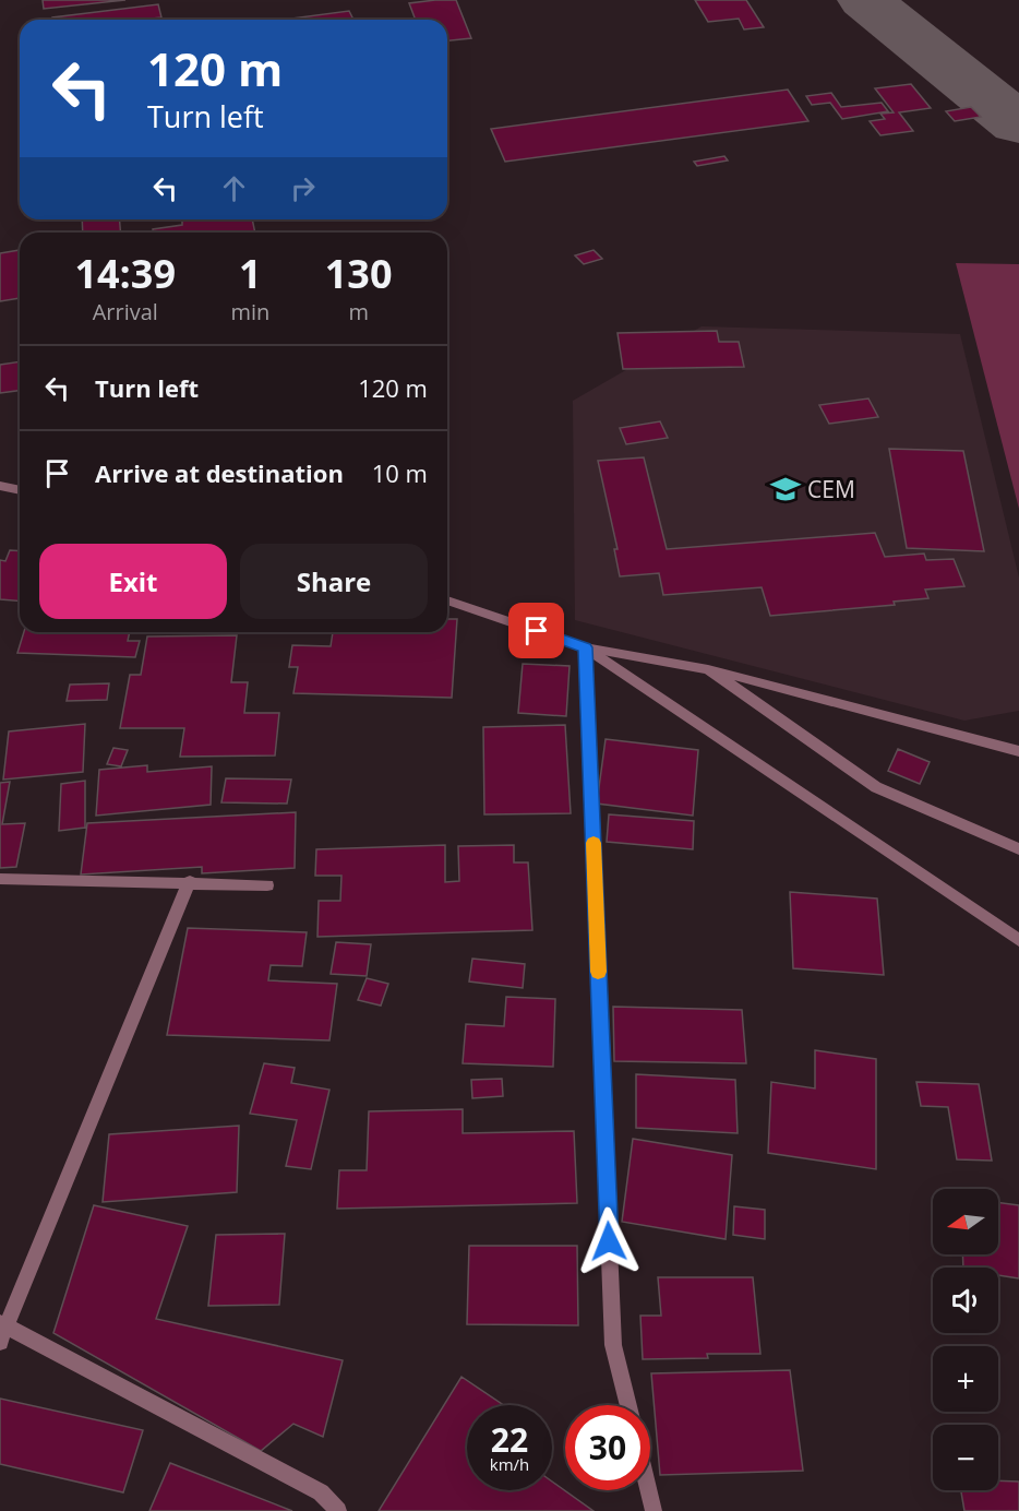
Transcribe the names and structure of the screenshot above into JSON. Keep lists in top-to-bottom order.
{
  "places": {
    "school or university": ["CEM"]
  },
  "north": "left",
  "page": {
    "turn": ["120 m", "Turn left"],
    "eta": [
      "14:39",
      "Arrival",
      "1",
      "min",
      "130",
      "m"
    ],
    "list": [
      {
        "name": "Turn left",
        "value": "120 m"
      },
      {
        "name": "Arrive at destination",
        "value": "10 m"
      }
    ],
    "buttons": ["Exit", "Share"],
    "map_buttons": ["+", "−"],
    "speed": "22 km/h",
    "limit": "30"
  }
}
